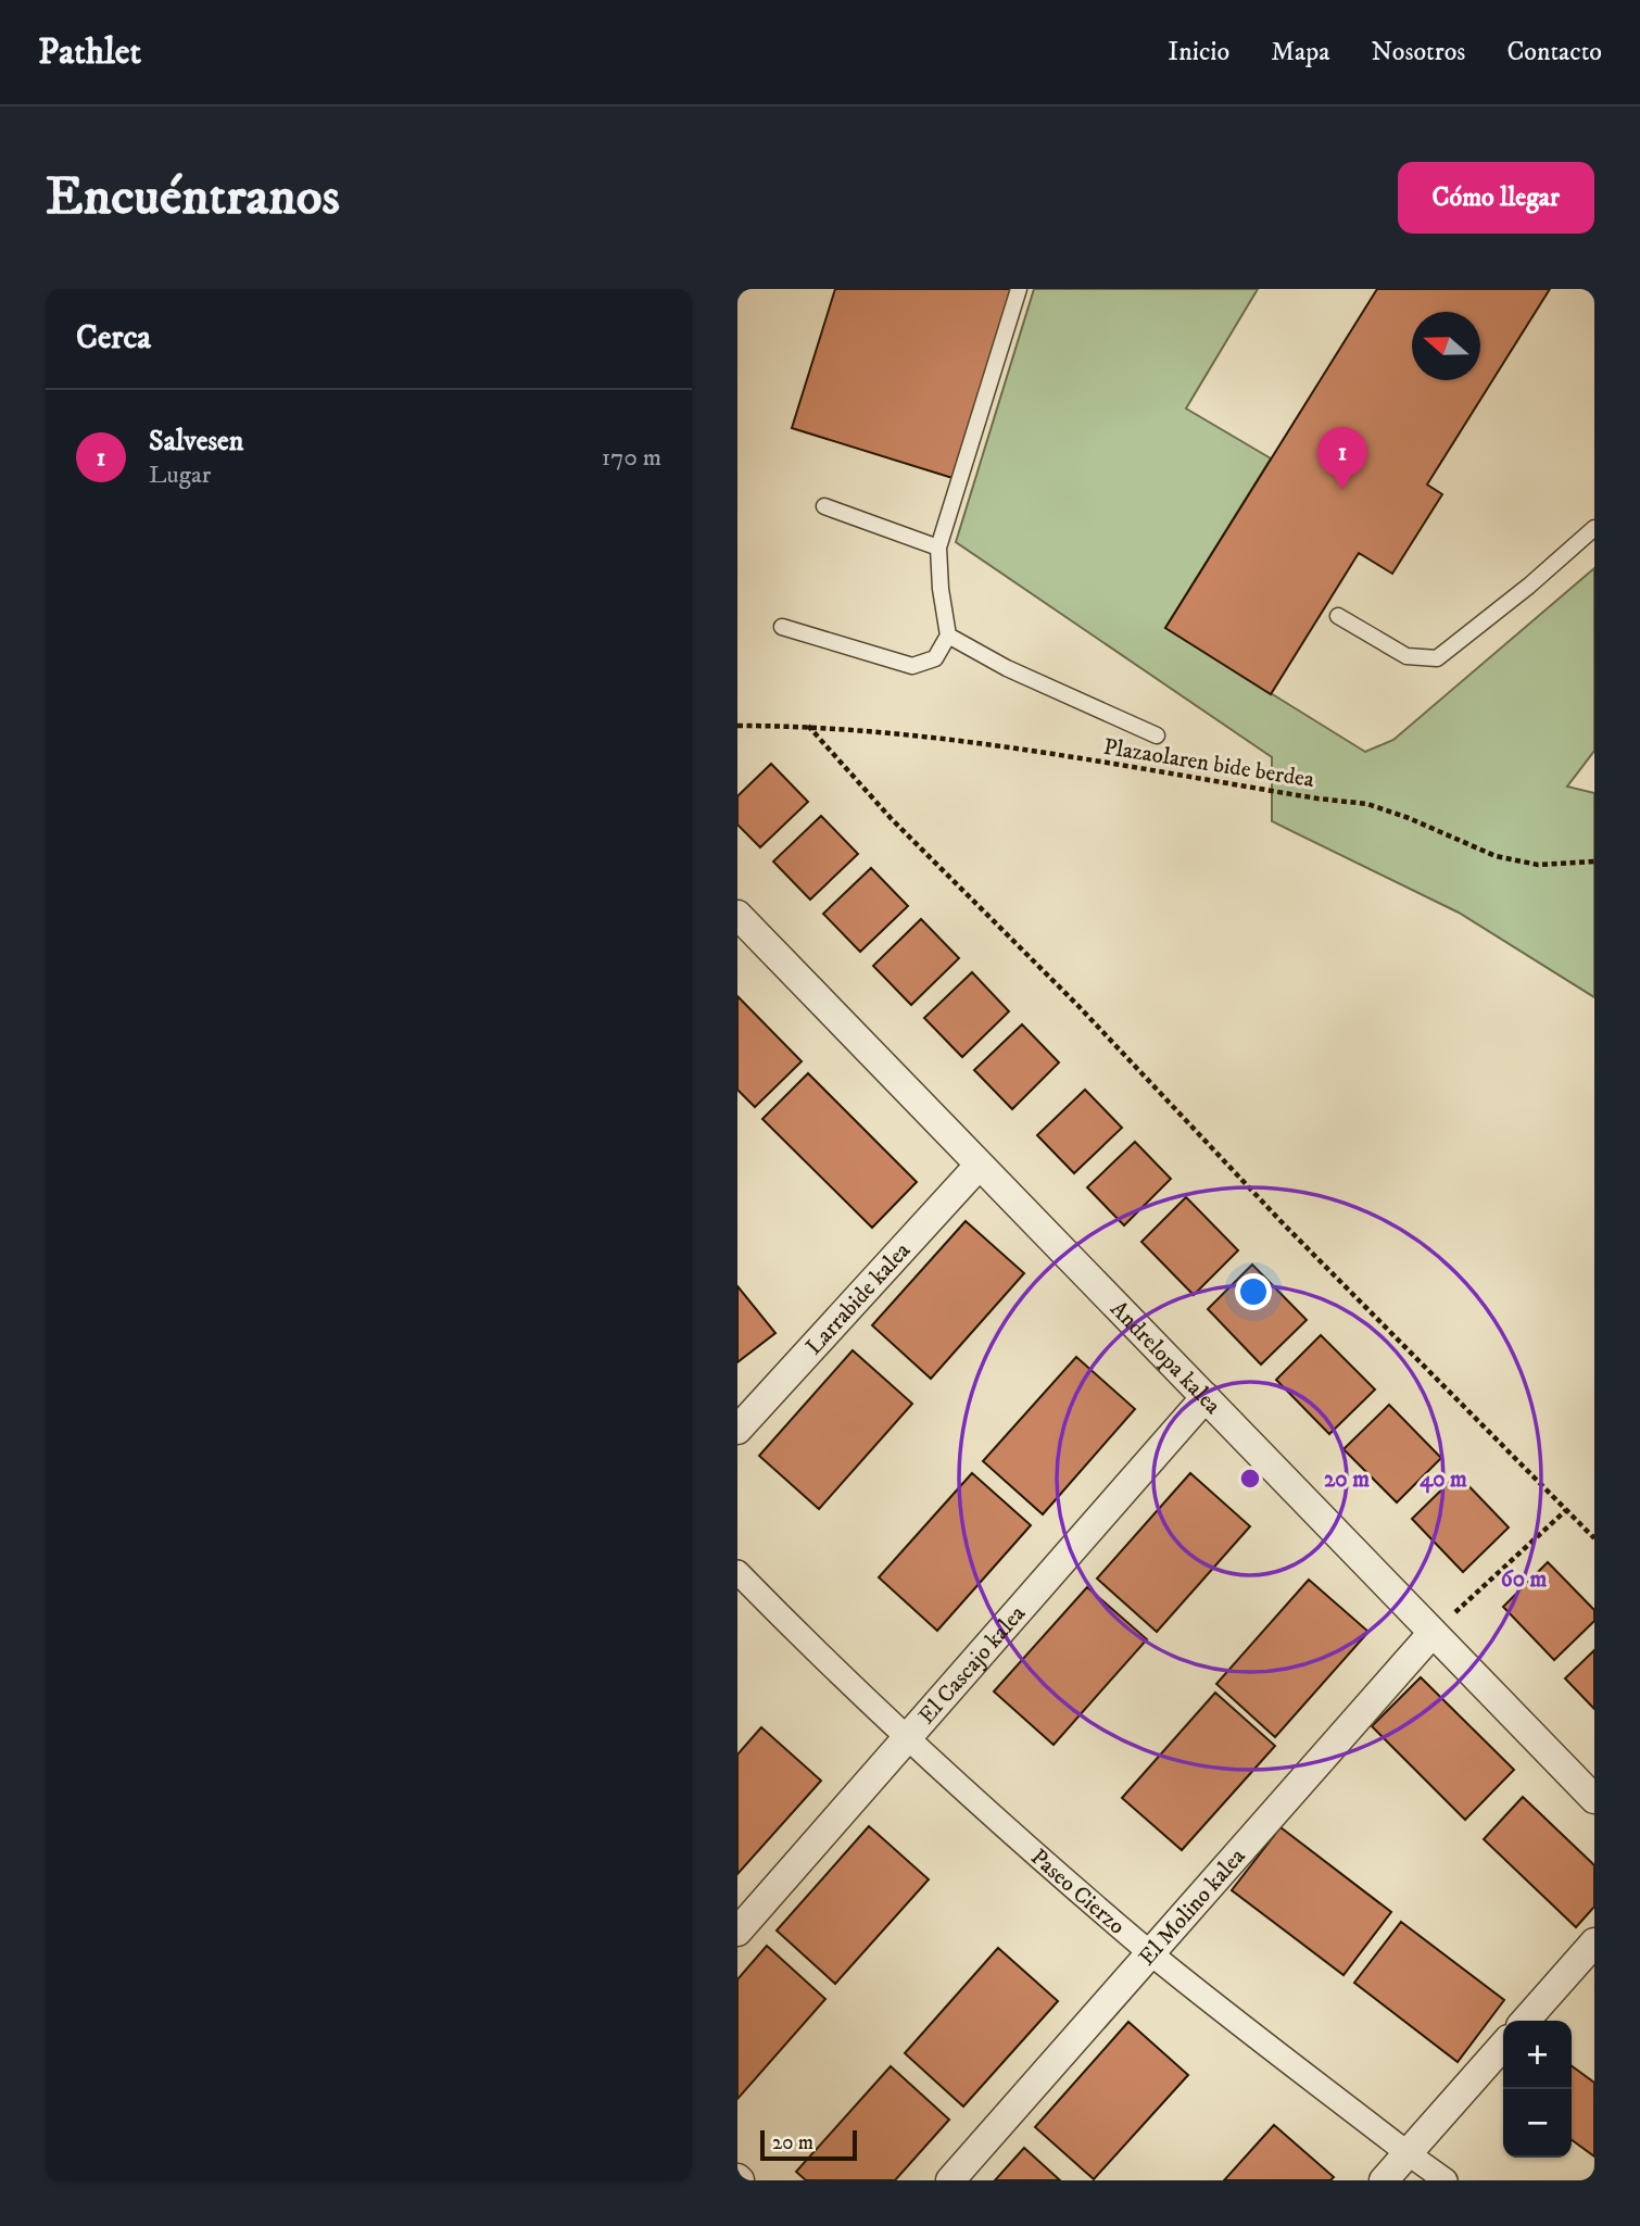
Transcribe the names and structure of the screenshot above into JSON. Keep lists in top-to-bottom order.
{
  "streets": {
    "street": [
      "Larrabide kalea",
      "Andrelopa kalea",
      "El Cascajo kalea",
      "Paseo Cierzo",
      "El Molino kalea"
    ],
    "path": ["Plazaolaren bide berdea"]
  },
  "crossings": [
    ["Larrabide kalea", "Andrelopa kalea"],
    ["Andrelopa kalea", "El Cascajo kalea"],
    ["Andrelopa kalea", "El Molino kalea"],
    ["El Cascajo kalea", "Paseo Cierzo"],
    ["Paseo Cierzo", "El Molino kalea"]
  ],
  "scale_bar": "20 m",
  "north": "left",
  "page": {
    "header": "Pathlet",
    "nav": [
      "Inicio",
      "Mapa",
      "Nosotros",
      "Contacto"
    ],
    "buttons": "Cómo llegar",
    "title": "Encuéntranos",
    "heading": "Cerca",
    "list": [
      {
        "mark": "1",
        "name": "Salvesen",
        "note": "Lugar",
        "value": "170 m"
      }
    ],
    "pins": "1",
    "map_buttons": ["+", "−"],
    "scale": "20 m"
  },
  "rings": ["20 m", "40 m", "60 m"]
}
